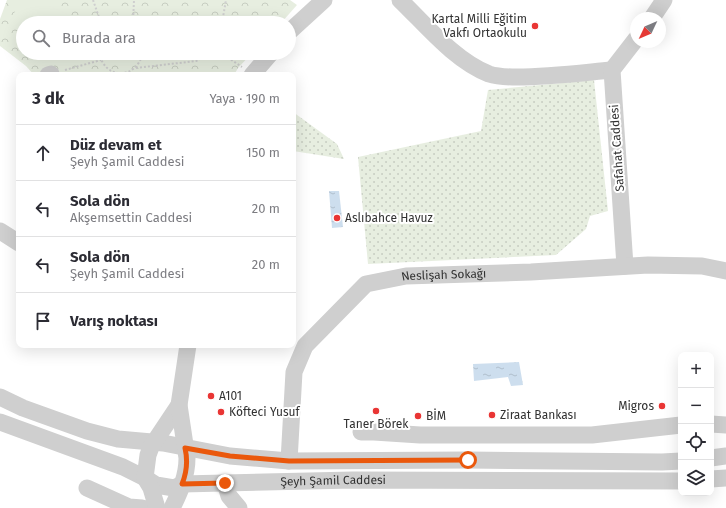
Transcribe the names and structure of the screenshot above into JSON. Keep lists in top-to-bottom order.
{
  "streets": {
    "street": ["Safahat Caddesi", "Neslişah Sokağı", "Şeyh Şamil Caddesi"]
  },
  "crossings": [
    ["Safahat Caddesi", "Neslişah Sokağı"],
    ["Neslişah Sokağı", "Şeyh Şamil Caddesi"]
  ],
  "places": [
    "Kartal Milli Eğitim Vakfı Ortaokulu",
    "Aslıbahce Havuz",
    "A101",
    "Migros",
    "Taner Börek",
    "Köfteci Yusuf",
    "Ziraat Bankası",
    "BİM"
  ],
  "north": "bottom left",
  "page": {
    "search": "Burada ara",
    "heading": ["3 dk", "Yaya · 190 m"],
    "list": [
      ["Düz devam et", "Şeyh Şamil Caddesi", "150 m"],
      ["Sola dön", "Akşemsettin Caddesi", "20 m"],
      ["Sola dön", "Şeyh Şamil Caddesi", "20 m"],
      "Varış noktası"
    ],
    "map_buttons": ["+", "−"]
  }
}
